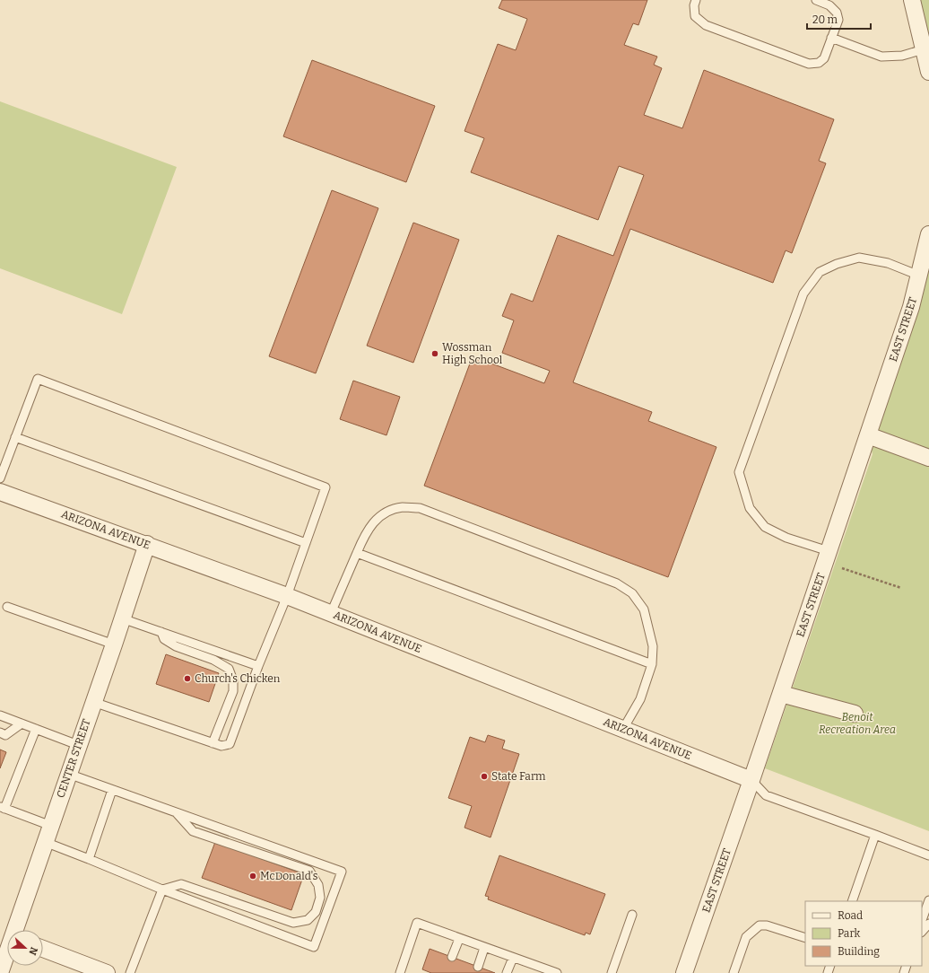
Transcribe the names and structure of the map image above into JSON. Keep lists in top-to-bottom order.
{
  "streets": {
    "street": ["EAST STREET", "ARIZONA AVENUE", "CENTER STREET"]
  },
  "crossings": [
    ["EAST STREET", "ARIZONA AVENUE"],
    ["ARIZONA AVENUE", "CENTER STREET"]
  ],
  "parks": ["Benoit Recreation Area"],
  "places": [
    "Wossman High School",
    "Church's Chicken",
    "State Farm",
    "McDonald's"
  ],
  "legend": ["Road", "Park", "Building"],
  "scale_bar": "20 m",
  "north": "right"
}
